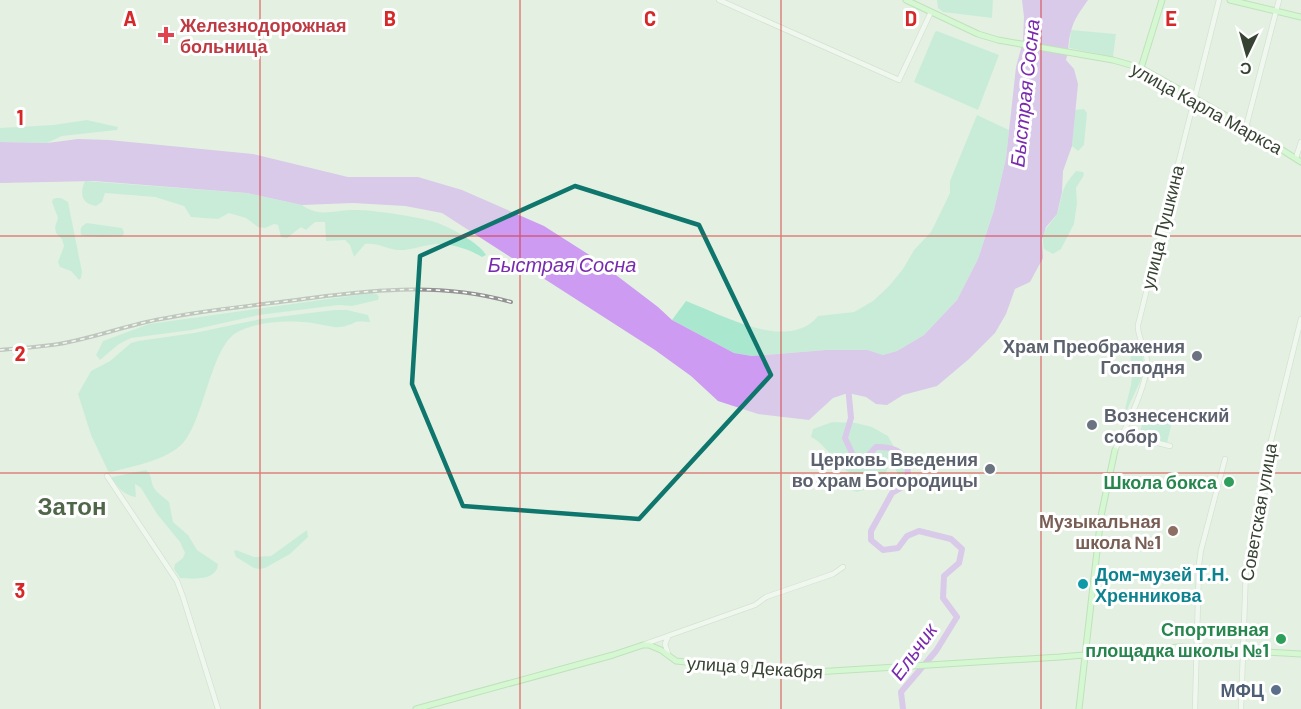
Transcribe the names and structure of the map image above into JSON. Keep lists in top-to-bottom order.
{
  "streets": {
    "main road": ["улица Карла Маркса", "улица 9 Декабря"],
    "street": ["улица Пушкина", "Советская улица"]
  },
  "crossings": [
    ["улица Карла Маркса", "улица Пушкина"],
    ["Советская улица", "улица 9 Декабря"]
  ],
  "districts": ["Затон"],
  "water": ["Быстрая Сосна", "Ельчик"],
  "places": {
    "health": ["Железнодорожная больница"],
    "other": [
      "Храм Преображения Господня",
      "Вознесенский собор",
      "Церковь Введения во храм Богородицы",
      "Школа бокса",
      "Музыкальная школа №1",
      "Дом-музей Т.Н. Хренникова",
      "Спортивная площадка школы №1",
      "МФЦ"
    ]
  },
  "north": "bottom",
  "grid": {
    "columns": [
      "A",
      "B",
      "C",
      "D",
      "E"
    ],
    "rows": ["1", "2", "3"]
  }
}
